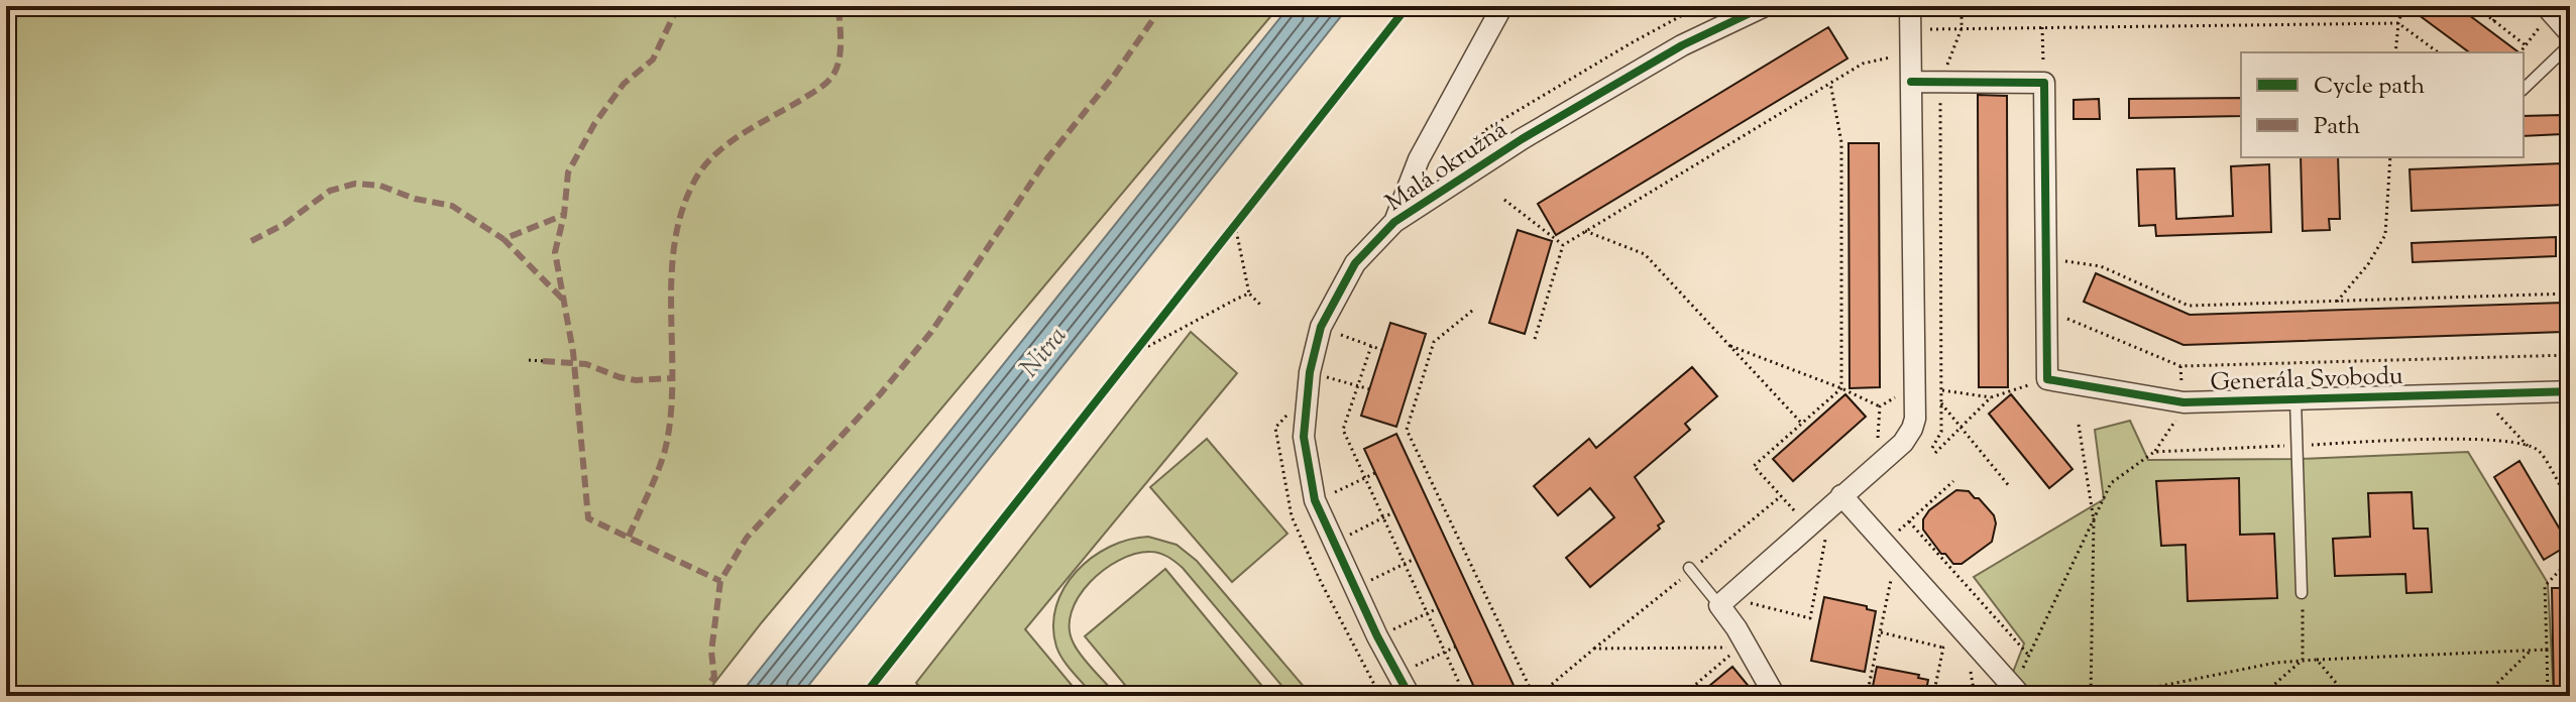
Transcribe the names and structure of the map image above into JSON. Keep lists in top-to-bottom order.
{
  "streets": {
    "street": ["Malá okružná", "Generála Svobodu"]
  },
  "water": ["Nitra"],
  "legend": ["Cycle path", "Path"]
}
